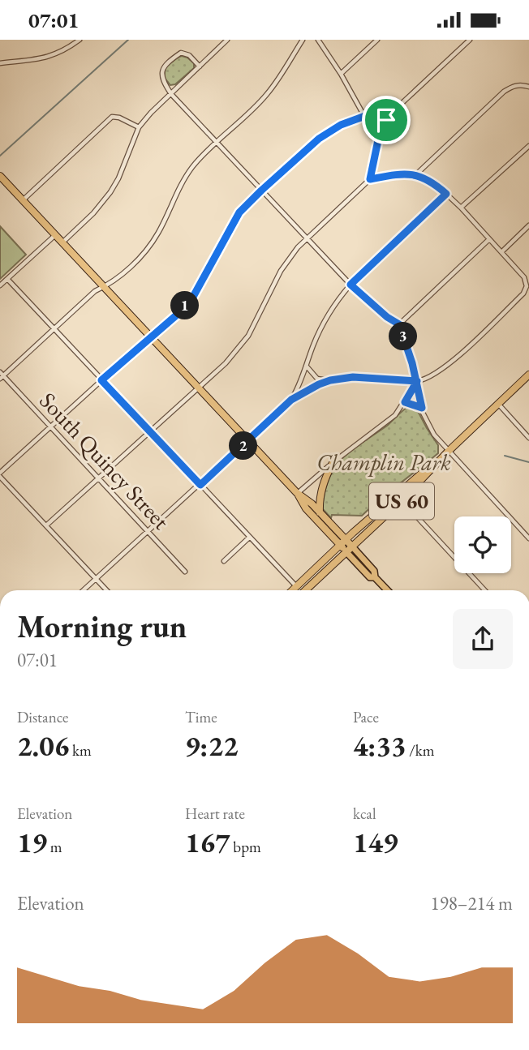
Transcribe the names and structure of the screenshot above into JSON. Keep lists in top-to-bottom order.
{
  "streets": {
    "highway": ["US 60"],
    "street": ["South Quincy Street"]
  },
  "parks": ["Champlin Park"],
  "page": {
    "status": "07:01",
    "pins": ["1", "3", "2"],
    "heading": ["Morning run", "07:01"],
    "stats": [
      ["Distance", "2.06 km"],
      ["Time", "9:22"],
      ["Pace", "4:33 /km"],
      ["Elevation", "19 m"],
      ["Heart rate", "167 bpm"],
      ["kcal", "149"]
    ],
    "chart": ["Elevation", "198–214 m"]
  }
}
